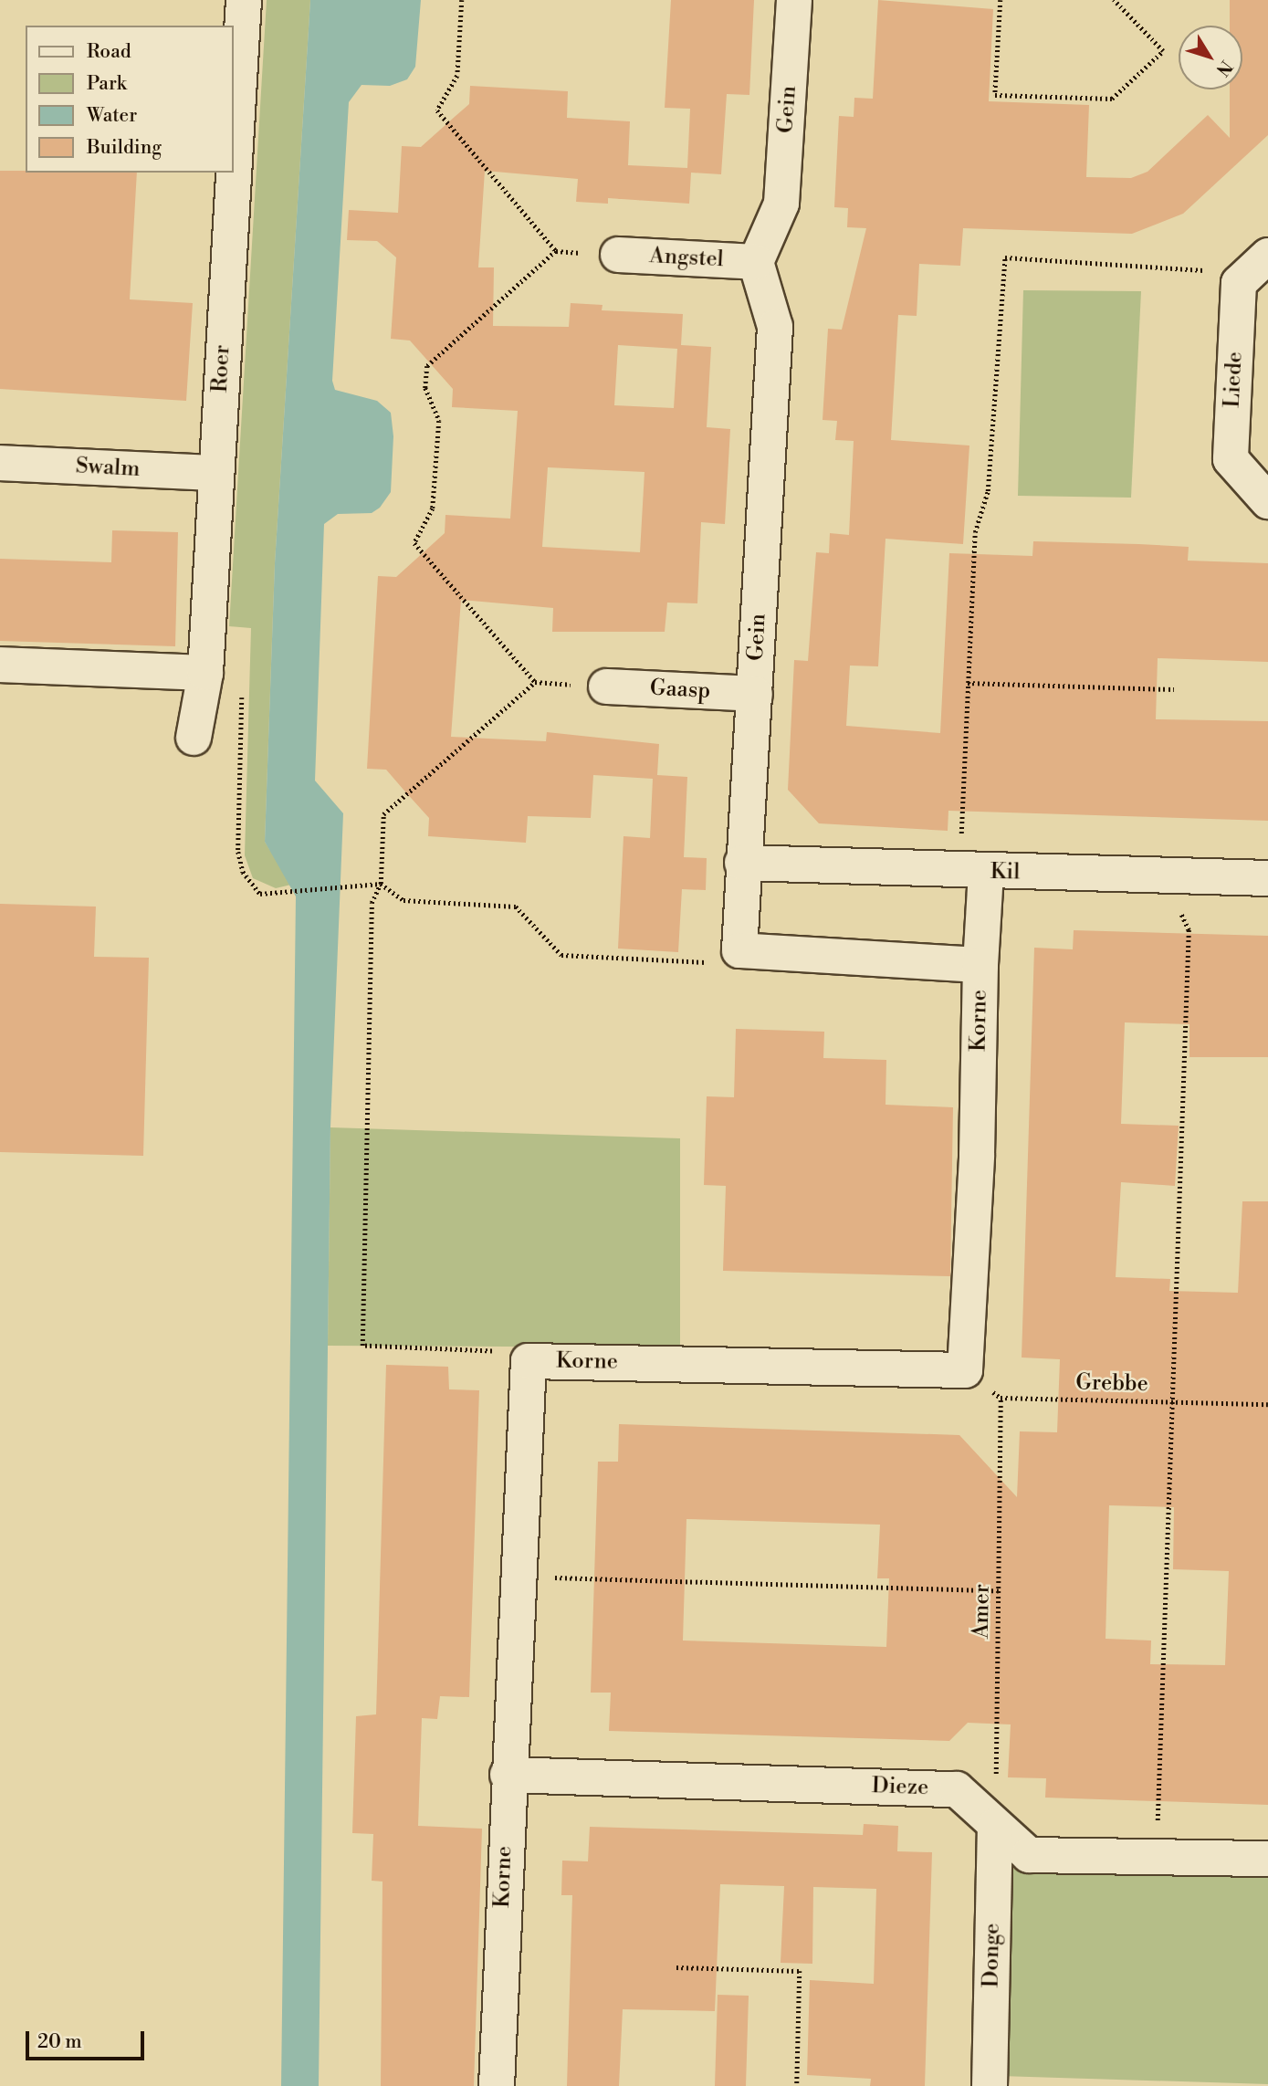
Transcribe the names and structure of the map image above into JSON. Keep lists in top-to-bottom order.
{
  "streets": {
    "street": [
      "Gein",
      "Angstel",
      "Roer",
      "Liede",
      "Swalm",
      "Gaasp",
      "Kil",
      "Korne",
      "Dieze",
      "Donge"
    ],
    "path": ["Grebbe", "Amer"]
  },
  "crossings": [
    ["Gein", "Angstel"],
    ["Gein", "Gaasp"],
    ["Gein", "Kil"],
    ["Roer", "Swalm"],
    ["Korne", "Dieze"],
    ["Grebbe", "Amer"],
    ["Amer", "Dieze"],
    ["Amer", "Donge"],
    ["Dieze", "Donge"]
  ],
  "legend": [
    "Road",
    "Park",
    "Water",
    "Building"
  ],
  "scale_bar": "20 m",
  "north": "bottom right"
}
